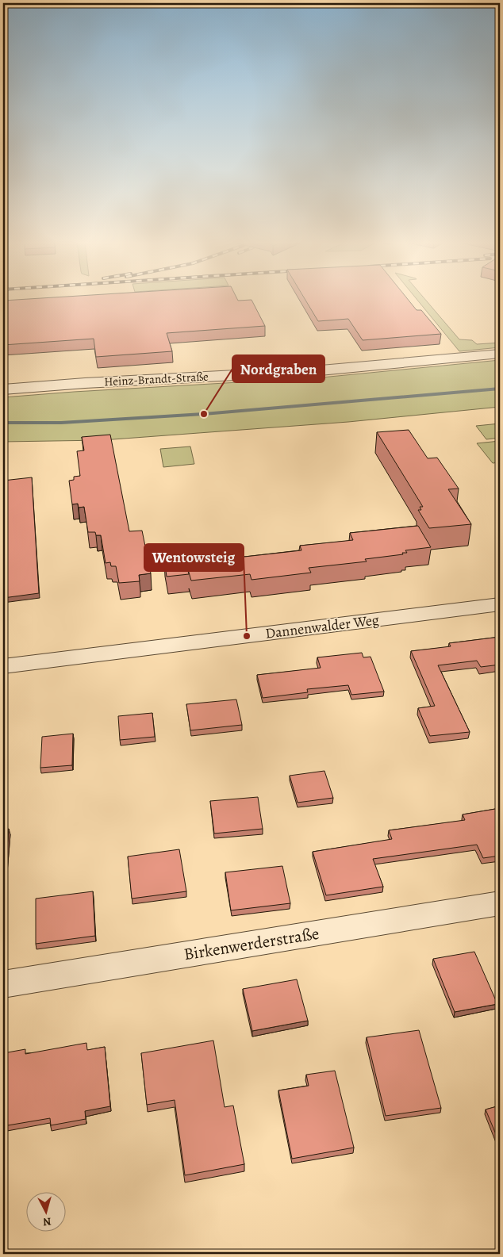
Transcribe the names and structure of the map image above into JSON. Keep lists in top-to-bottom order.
{
  "streets": {
    "street": ["Heinz-Brandt-Straße", "Dannenwalder Weg", "Birkenwerderstraße"]
  },
  "places": ["Nordgraben", "Wentowsteig"],
  "north": "bottom"
}
